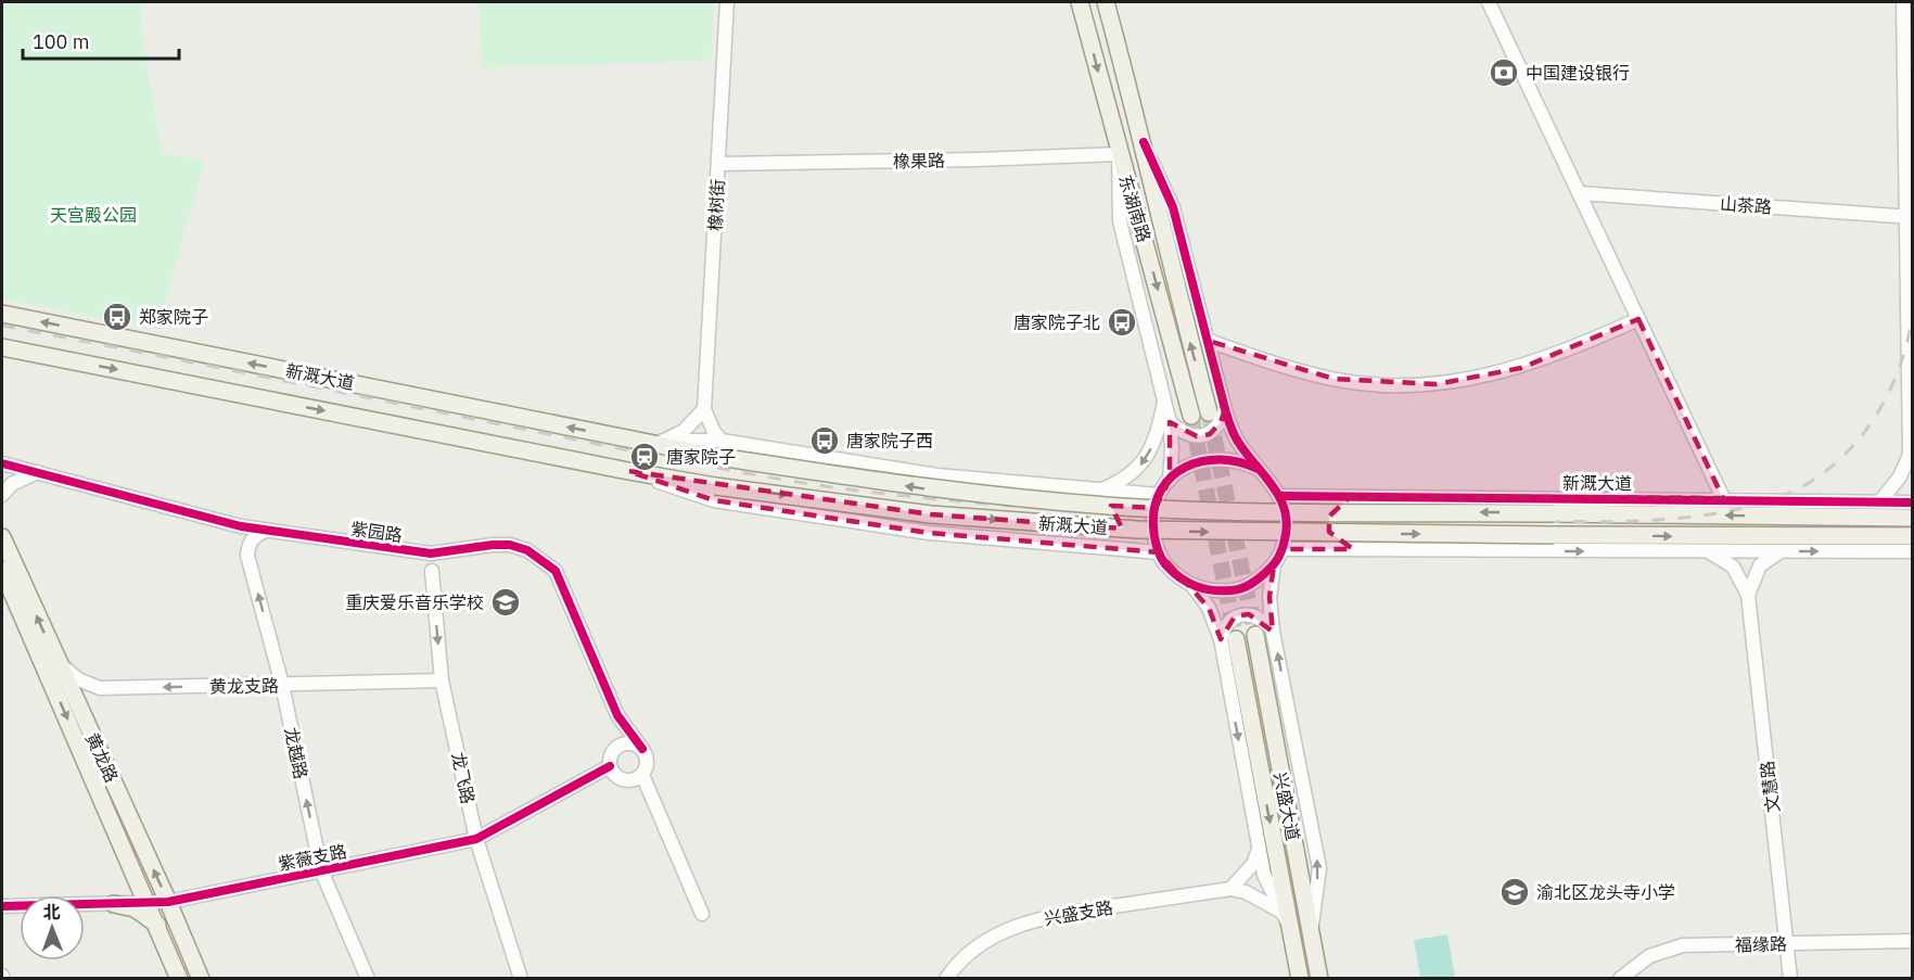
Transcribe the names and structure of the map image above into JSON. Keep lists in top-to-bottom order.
{
  "streets": {
    "main road": [
      "东湖南路",
      "新溉大道",
      "黄龙路",
      "兴盛大道"
    ],
    "street": [
      "橡果路",
      "橡树街",
      "山茶路",
      "紫园路",
      "黄龙支路",
      "龙越路",
      "龙飞路",
      "文慧路",
      "紫薇支路",
      "兴盛支路",
      "福缘路"
    ]
  },
  "crossings": [
    ["橡果路", "橡树街"],
    ["橡果路", "东湖南路"],
    ["紫园路", "龙越路"],
    ["黄龙支路", "龙越路"],
    ["黄龙支路", "黄龙路"],
    ["黄龙支路", "龙飞路"],
    ["龙越路", "紫薇支路"],
    ["黄龙路", "紫薇支路"],
    ["龙飞路", "紫薇支路"],
    ["文慧路", "福缘路"]
  ],
  "one_way": ["黄龙支路", "龙越路"],
  "parks": ["天宫殿公园"],
  "places": {
    "bank": ["中国建设银行"],
    "bus stop": ["郑家院子", "唐家院子北", "唐家院子西"],
    "station": ["唐家院子"],
    "school or university": ["重庆爱乐音乐学校", "渝北区龙头寺小学"]
  },
  "scale_bar": "100 m",
  "north": "top"
}
